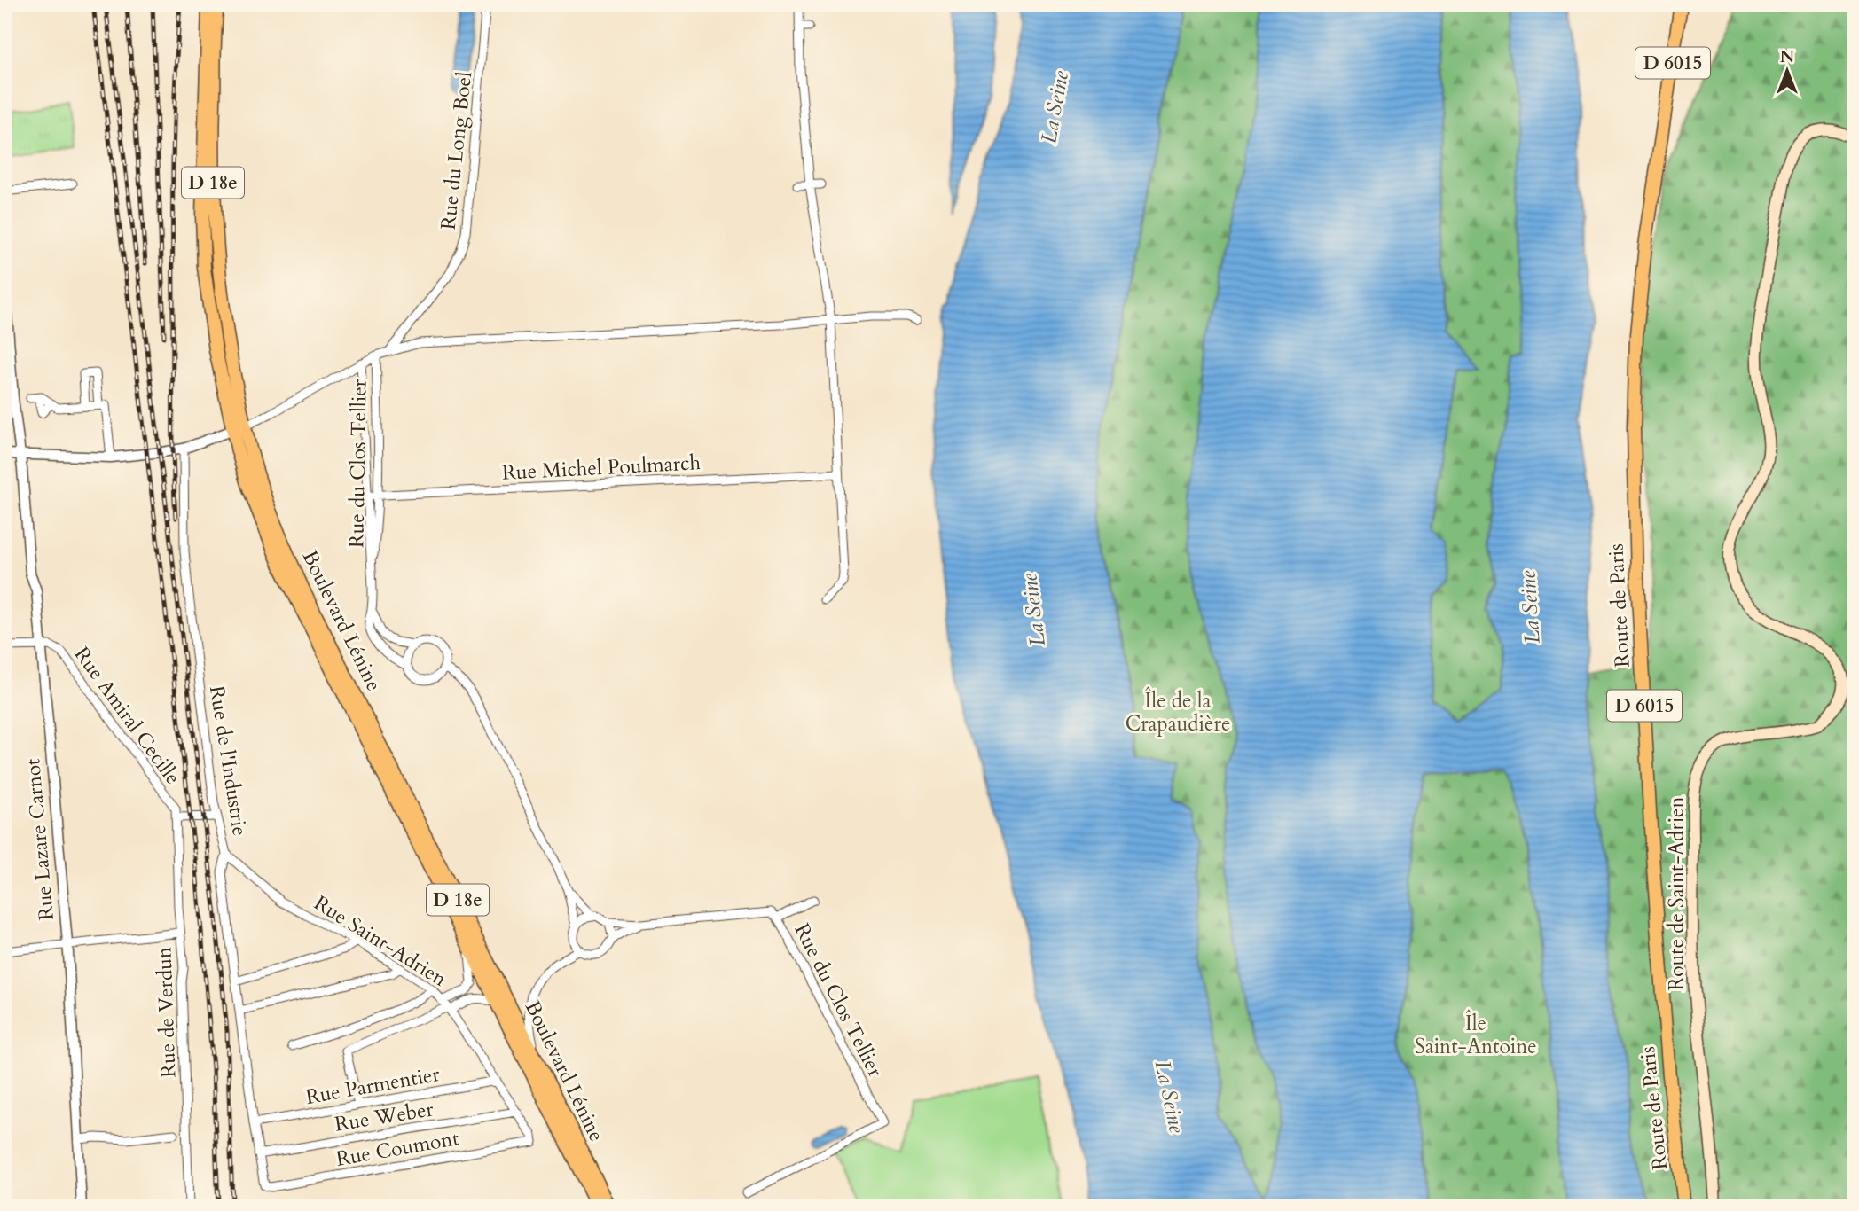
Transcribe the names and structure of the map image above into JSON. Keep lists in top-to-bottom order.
{
  "streets": {
    "main road": [
      "D 6015",
      "D 18e",
      "Route de Paris",
      "Boulevard Lénine",
      "Route de Saint-Adrien"
    ],
    "street": [
      "Rue du Long Boel",
      "Rue du Clos Tellier",
      "Rue Michel Poulmarch",
      "Rue Amiral Cecille",
      "Rue de l'Industrie",
      "Rue Lazare Carnot",
      "Rue Saint-Adrien",
      "Rue de Verdun",
      "Rue Parmentier",
      "Rue Weber",
      "Rue Coumont"
    ]
  },
  "crossings": [
    ["D 18e", "Boulevard Lénine"],
    ["Rue du Clos Tellier", "Rue Michel Poulmarch"],
    ["Rue Amiral Cecille", "Rue Lazare Carnot"],
    ["Rue Amiral Cecille", "Rue de Verdun"],
    ["Rue de l'Industrie", "Rue Saint-Adrien"],
    ["Rue de l'Industrie", "Rue Parmentier"],
    ["Rue de l'Industrie", "Rue Weber"],
    ["Rue de l'Industrie", "Rue Coumont"],
    ["Rue Saint-Adrien", "Rue Parmentier"],
    ["Rue Saint-Adrien", "Rue Weber"],
    ["Rue Saint-Adrien", "Rue Coumont"]
  ],
  "water": ["La Seine"],
  "parks": ["Île de la Crapaudière", "Île Saint-Antoine"],
  "north": "top"
}
